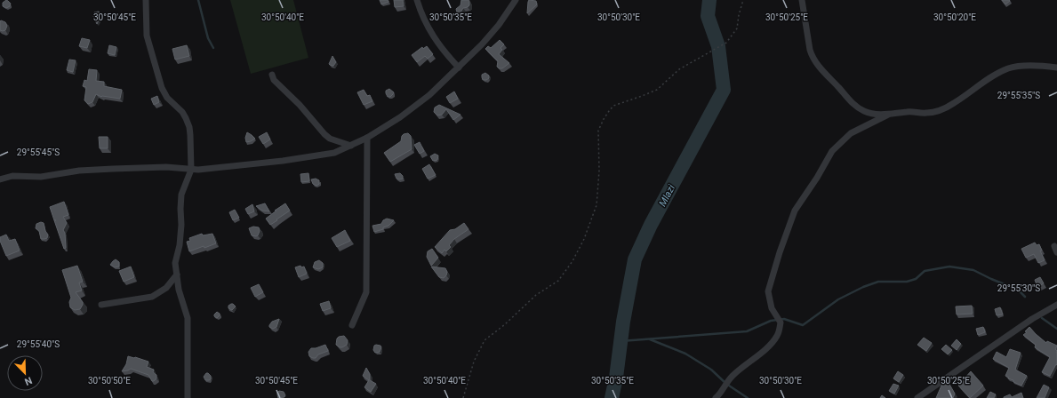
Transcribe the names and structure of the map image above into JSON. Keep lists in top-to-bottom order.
{
  "water": ["Mlazi"],
  "north": "bottom right",
  "coordinates": [
    "30°50'45\"E",
    "30°50'40\"E",
    "30°50'35\"E",
    "30°50'30\"E",
    "30°50'25\"E",
    "30°50'20\"E",
    "29°55'35\"S",
    "29°55'45\"S",
    "29°55'30\"S",
    "29°55'40\"S",
    "30°50'50\"E"
  ]
}
